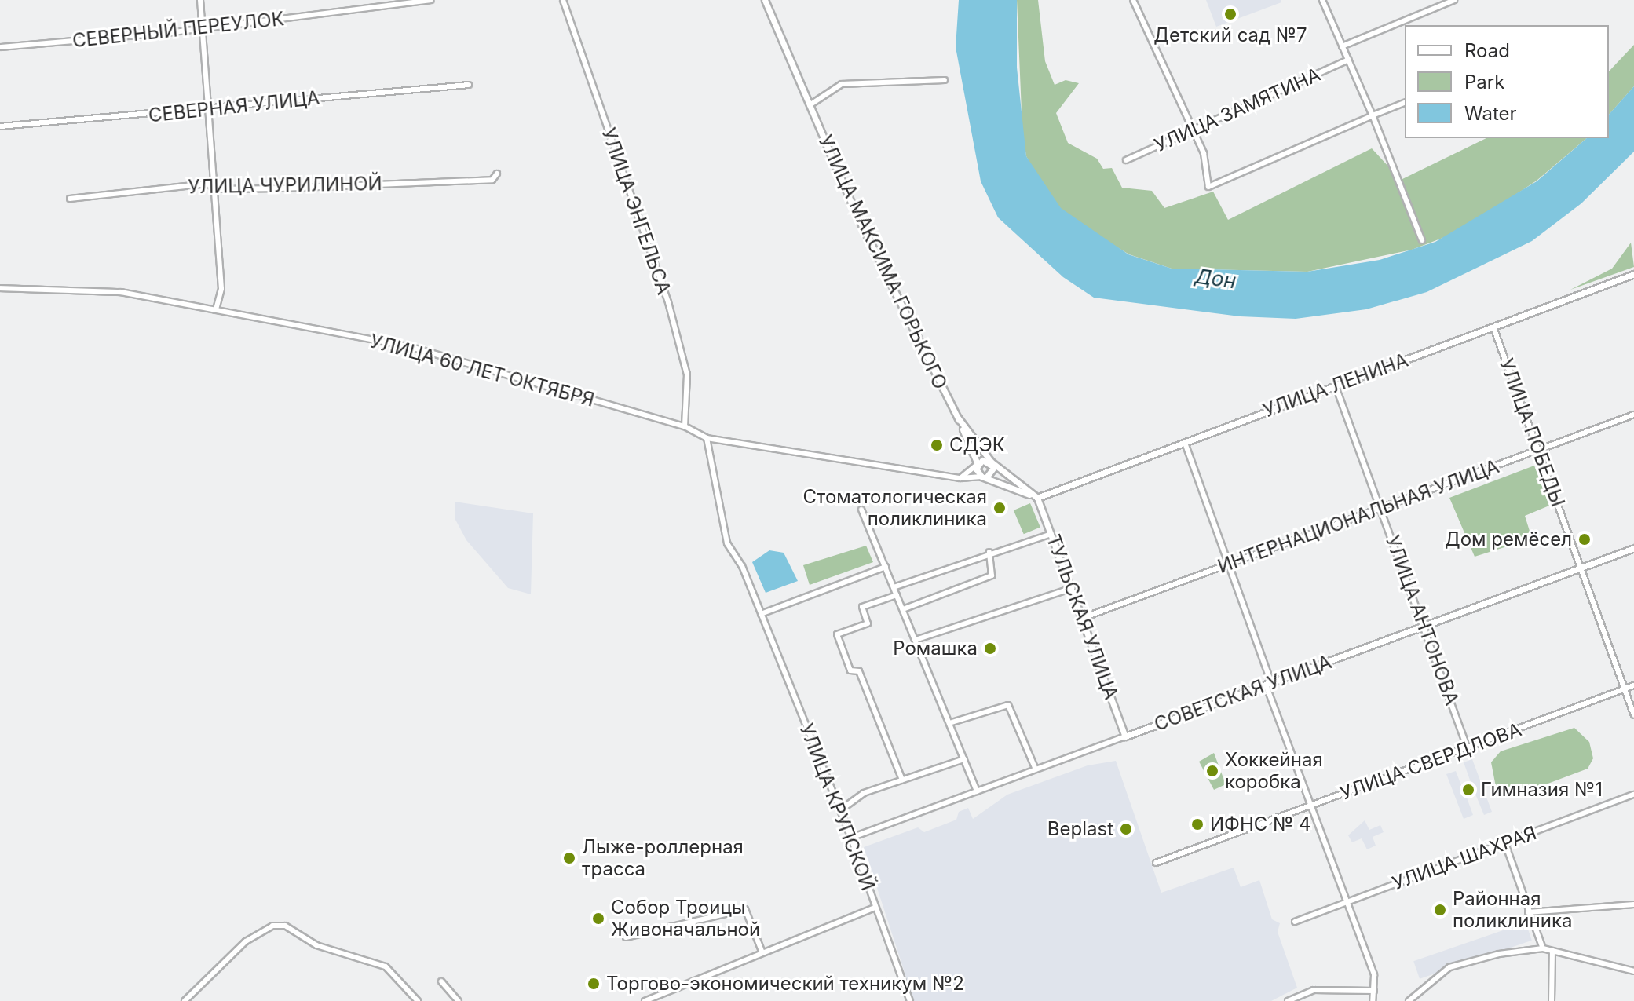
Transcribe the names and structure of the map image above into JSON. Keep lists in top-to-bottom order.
{
  "streets": {
    "main road": [
      "УЛИЦА МАКСИМА ГОРЬКОГО",
      "УЛИЦА ЛЕНИНА",
      "ТУЛЬСКАЯ УЛИЦА",
      "СОВЕТСКАЯ УЛИЦА"
    ],
    "street": [
      "СЕВЕРНЫЙ ПЕРЕУЛОК",
      "СЕВЕРНАЯ УЛИЦА",
      "УЛИЦА ЗАМЯТИНА",
      "УЛИЦА ЧУРИЛИНОЙ",
      "УЛИЦА ЭНГЕЛЬСА",
      "УЛИЦА 60 ЛЕТ ОКТЯБРЯ",
      "УЛИЦА ПОБЕДЫ",
      "ИНТЕРНАЦИОНАЛЬНАЯ УЛИЦА",
      "УЛИЦА АНТОНОВА",
      "УЛИЦА СВЕРДЛОВА",
      "УЛИЦА КРУПСКОЙ",
      "УЛИЦА ШАХРАЯ"
    ]
  },
  "crossings": [
    ["УЛИЦА ЭНГЕЛЬСА", "УЛИЦА 60 ЛЕТ ОКТЯБРЯ"],
    ["УЛИЦА МАКСИМА ГОРЬКОГО", "УЛИЦА 60 ЛЕТ ОКТЯБРЯ"],
    ["УЛИЦА МАКСИМА ГОРЬКОГО", "ТУЛЬСКАЯ УЛИЦА"],
    ["УЛИЦА 60 ЛЕТ ОКТЯБРЯ", "УЛИЦА КРУПСКОЙ"],
    ["УЛИЦА ЛЕНИНА", "УЛИЦА ПОБЕДЫ"],
    ["УЛИЦА ЛЕНИНА", "ТУЛЬСКАЯ УЛИЦА"],
    ["УЛИЦА ЛЕНИНА", "УЛИЦА АНТОНОВА"],
    ["УЛИЦА ПОБЕДЫ", "ИНТЕРНАЦИОНАЛЬНАЯ УЛИЦА"],
    ["УЛИЦА ПОБЕДЫ", "СОВЕТСКАЯ УЛИЦА"],
    ["УЛИЦА ПОБЕДЫ", "УЛИЦА СВЕРДЛОВА"],
    ["ИНТЕРНАЦИОНАЛЬНАЯ УЛИЦА", "ТУЛЬСКАЯ УЛИЦА"],
    ["ИНТЕРНАЦИОНАЛЬНАЯ УЛИЦА", "УЛИЦА АНТОНОВА"],
    ["ТУЛЬСКАЯ УЛИЦА", "СОВЕТСКАЯ УЛИЦА"],
    ["УЛИЦА АНТОНОВА", "СОВЕТСКАЯ УЛИЦА"],
    ["УЛИЦА АНТОНОВА", "УЛИЦА СВЕРДЛОВА"],
    ["СОВЕТСКАЯ УЛИЦА", "УЛИЦА КРУПСКОЙ"]
  ],
  "water": ["Дон"],
  "places": [
    "Детский сад №7",
    "СДЭК",
    "Стоматологическая поликлиника",
    "Дом ремёсел",
    "Ромашка",
    "Хоккейная коробка",
    "Гимназия №1",
    "ИФНС № 4",
    "Beplast",
    "Лыже-роллерная трасса",
    "Районная поликлиника",
    "Собор Троицы Живоначальной",
    "Торгово-экономический техникум №2"
  ],
  "legend": ["Road", "Park", "Water"]
}
